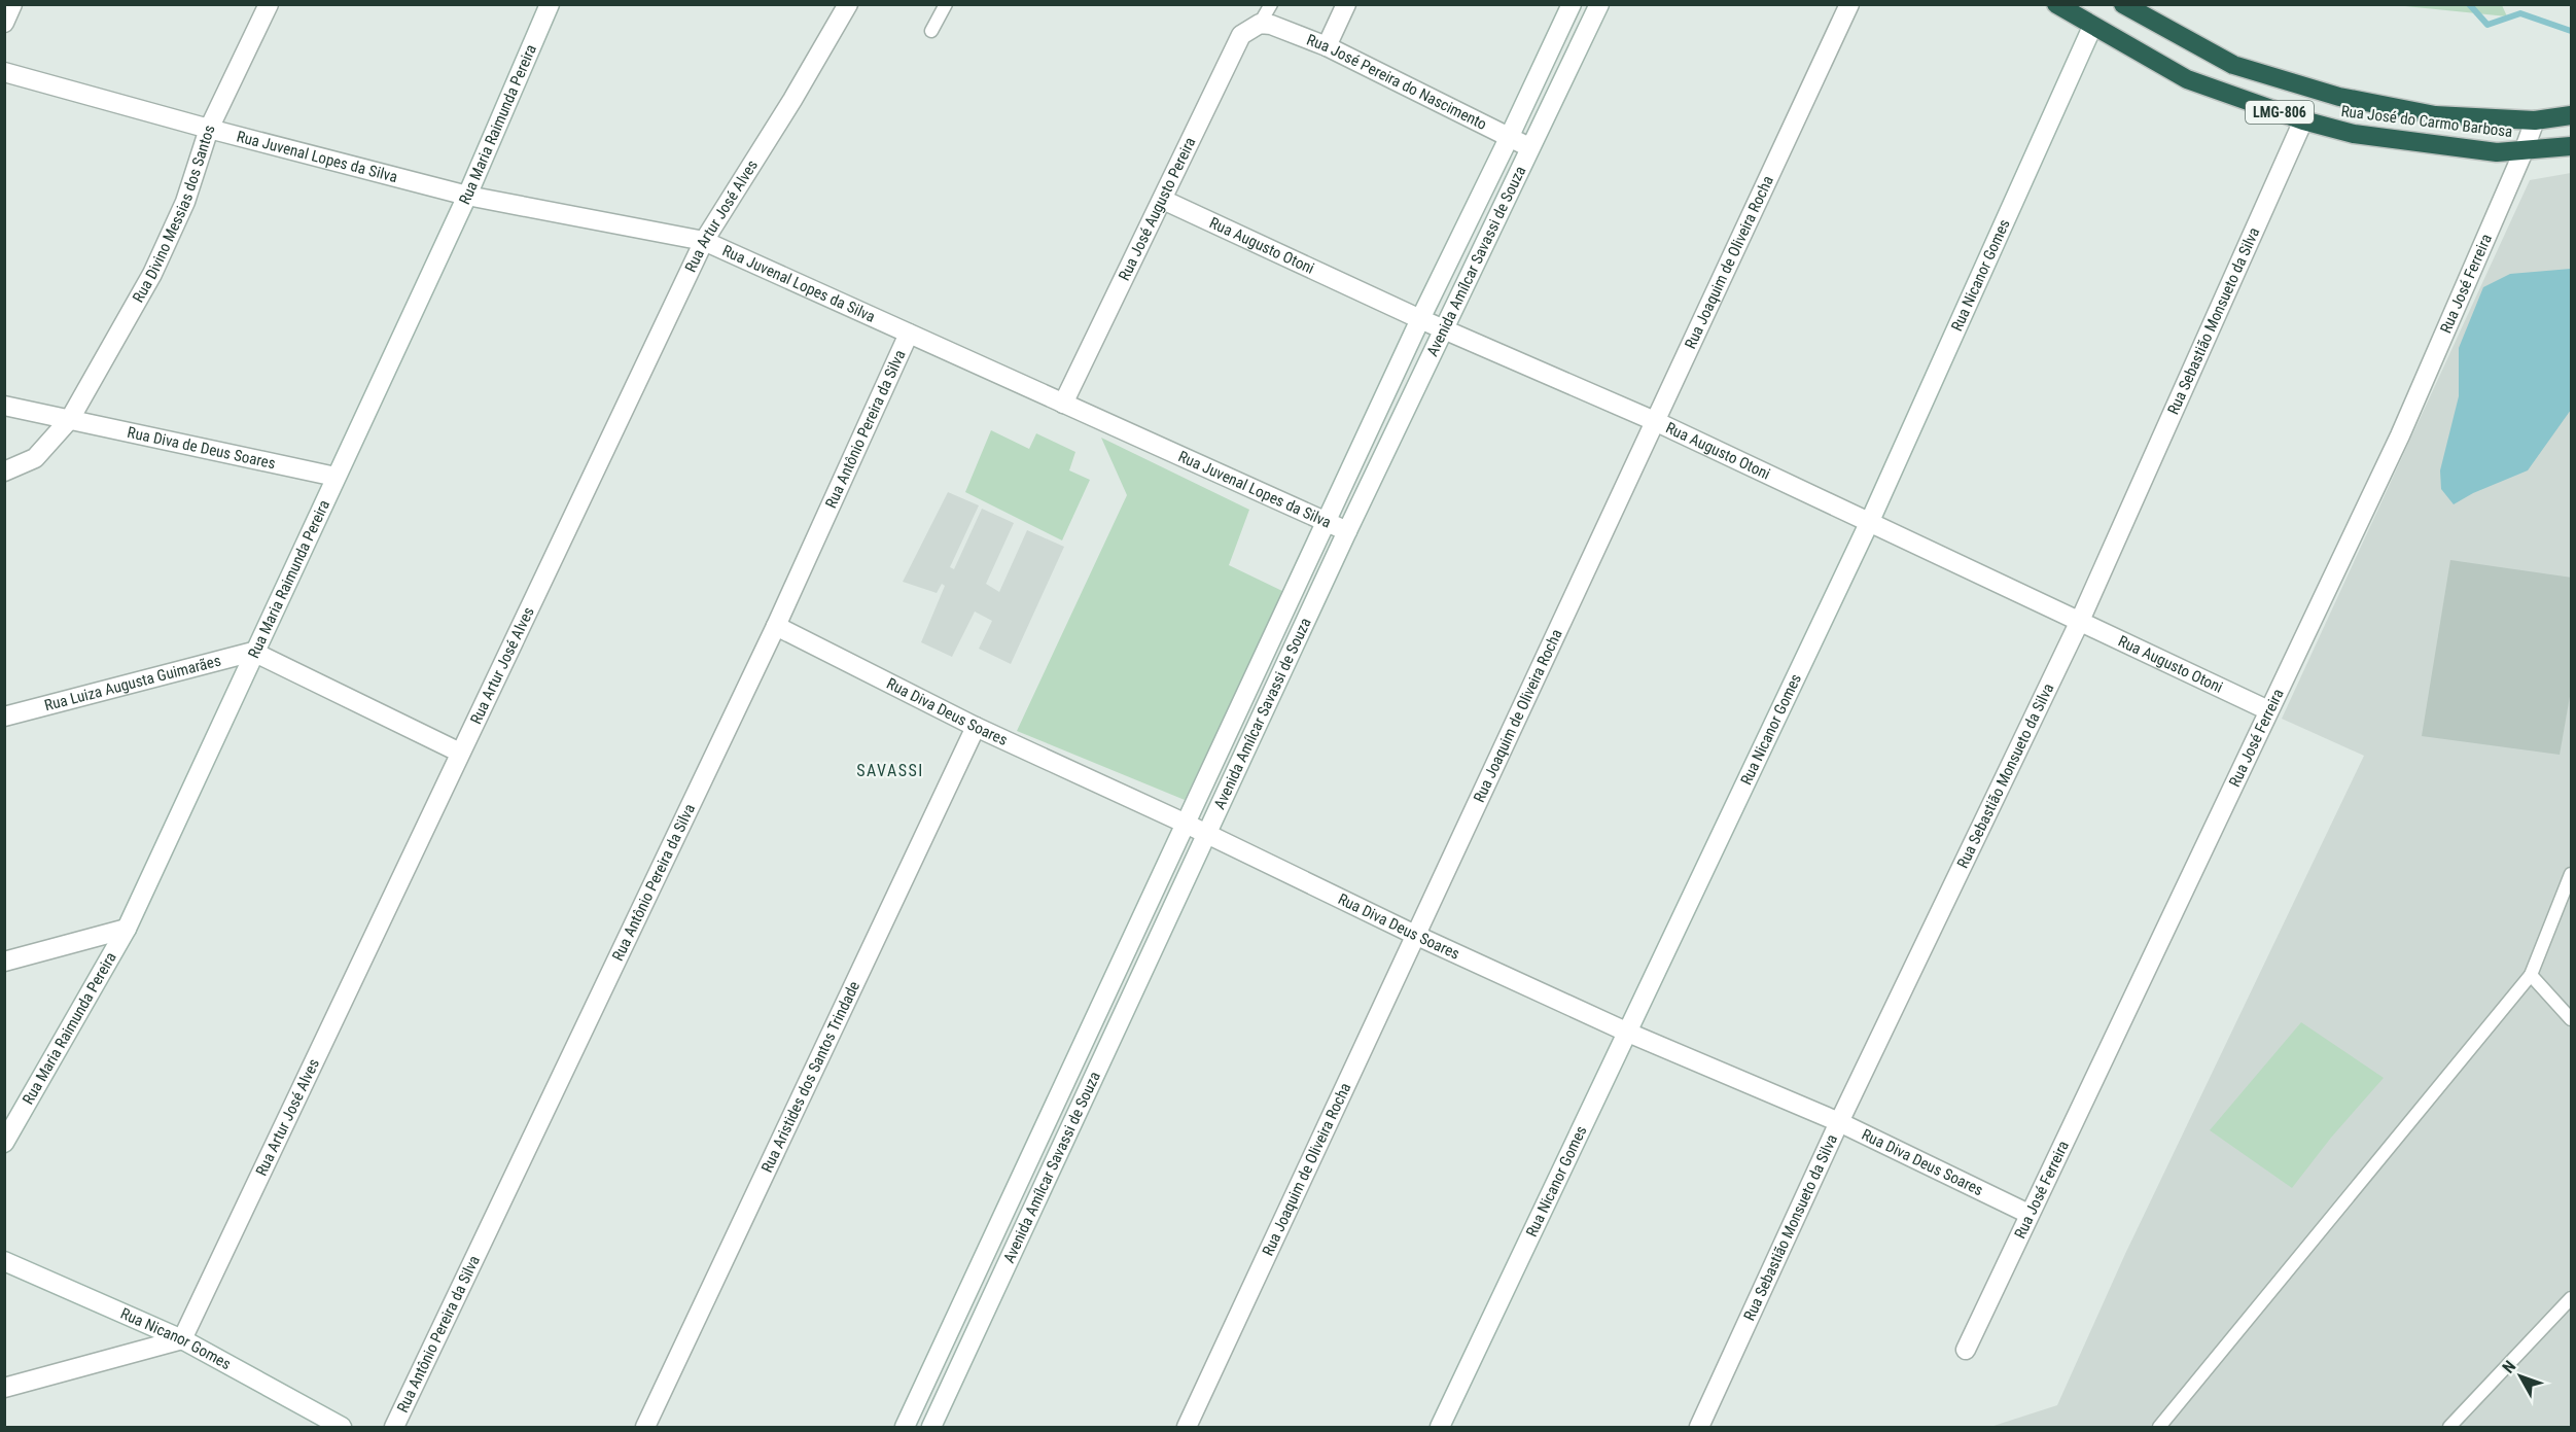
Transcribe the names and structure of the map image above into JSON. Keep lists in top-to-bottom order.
{
  "streets": {
    "highway": ["LMG-806", "Rua José do Carmo Barbosa"],
    "street": [
      "Rua José Pereira do Nascimento",
      "Rua Maria Raimunda Pereira",
      "Rua Juvenal Lopes da Silva",
      "Rua José Augusto Pereira",
      "Rua Divino Messias dos Santos",
      "Rua Artur José Alves",
      "Rua Augusto Otoni",
      "Avenida Amílcar Savassi de Souza",
      "Rua Joaquim de Oliveira Rocha",
      "Rua Nicanor Gomes",
      "Rua José Ferreira",
      "Rua Sebastião Monsueto da Silva",
      "Rua Antônio Pereira da Silva",
      "Rua Diva de Deus Soares",
      "Rua Luiza Augusta Guimarães",
      "Rua Diva Deus Soares",
      "Rua Aristides dos Santos Trindade"
    ]
  },
  "crossings": [
    ["Rua José Pereira do Nascimento", "Rua José Augusto Pereira"],
    ["Rua José Pereira do Nascimento", "Avenida Amílcar Savassi de Souza"],
    ["LMG-806", "Rua José do Carmo Barbosa"],
    ["LMG-806", "Rua José Ferreira"],
    ["Rua José do Carmo Barbosa", "Rua Nicanor Gomes"],
    ["Rua José do Carmo Barbosa", "Rua José Ferreira"],
    ["Rua José do Carmo Barbosa", "Rua Sebastião Monsueto da Silva"],
    ["Rua Maria Raimunda Pereira", "Rua Juvenal Lopes da Silva"],
    ["Rua Maria Raimunda Pereira", "Rua Diva de Deus Soares"],
    ["Rua Maria Raimunda Pereira", "Rua Luiza Augusta Guimarães"],
    ["Rua Juvenal Lopes da Silva", "Rua José Augusto Pereira"],
    ["Rua Juvenal Lopes da Silva", "Rua Divino Messias dos Santos"],
    ["Rua Juvenal Lopes da Silva", "Rua Artur José Alves"],
    ["Rua Juvenal Lopes da Silva", "Avenida Amílcar Savassi de Souza"],
    ["Rua Juvenal Lopes da Silva", "Rua Antônio Pereira da Silva"],
    ["Rua José Augusto Pereira", "Rua Augusto Otoni"],
    ["Rua Divino Messias dos Santos", "Rua Diva de Deus Soares"],
    ["Rua Artur José Alves", "Rua Nicanor Gomes"],
    ["Rua Augusto Otoni", "Avenida Amílcar Savassi de Souza"],
    ["Rua Augusto Otoni", "Rua Joaquim de Oliveira Rocha"],
    ["Rua Augusto Otoni", "Rua Nicanor Gomes"],
    ["Rua Augusto Otoni", "Rua José Ferreira"],
    ["Rua Augusto Otoni", "Rua Sebastião Monsueto da Silva"],
    ["Avenida Amílcar Savassi de Souza", "Rua Diva Deus Soares"],
    ["Rua Joaquim de Oliveira Rocha", "Rua Diva Deus Soares"],
    ["Rua Nicanor Gomes", "Rua Diva Deus Soares"],
    ["Rua José Ferreira", "Rua Diva Deus Soares"],
    ["Rua Sebastião Monsueto da Silva", "Rua Diva Deus Soares"],
    ["Rua Antônio Pereira da Silva", "Rua Diva Deus Soares"],
    ["Rua Diva Deus Soares", "Rua Aristides dos Santos Trindade"]
  ],
  "districts": ["SAVASSI"],
  "north": "top left"
}
